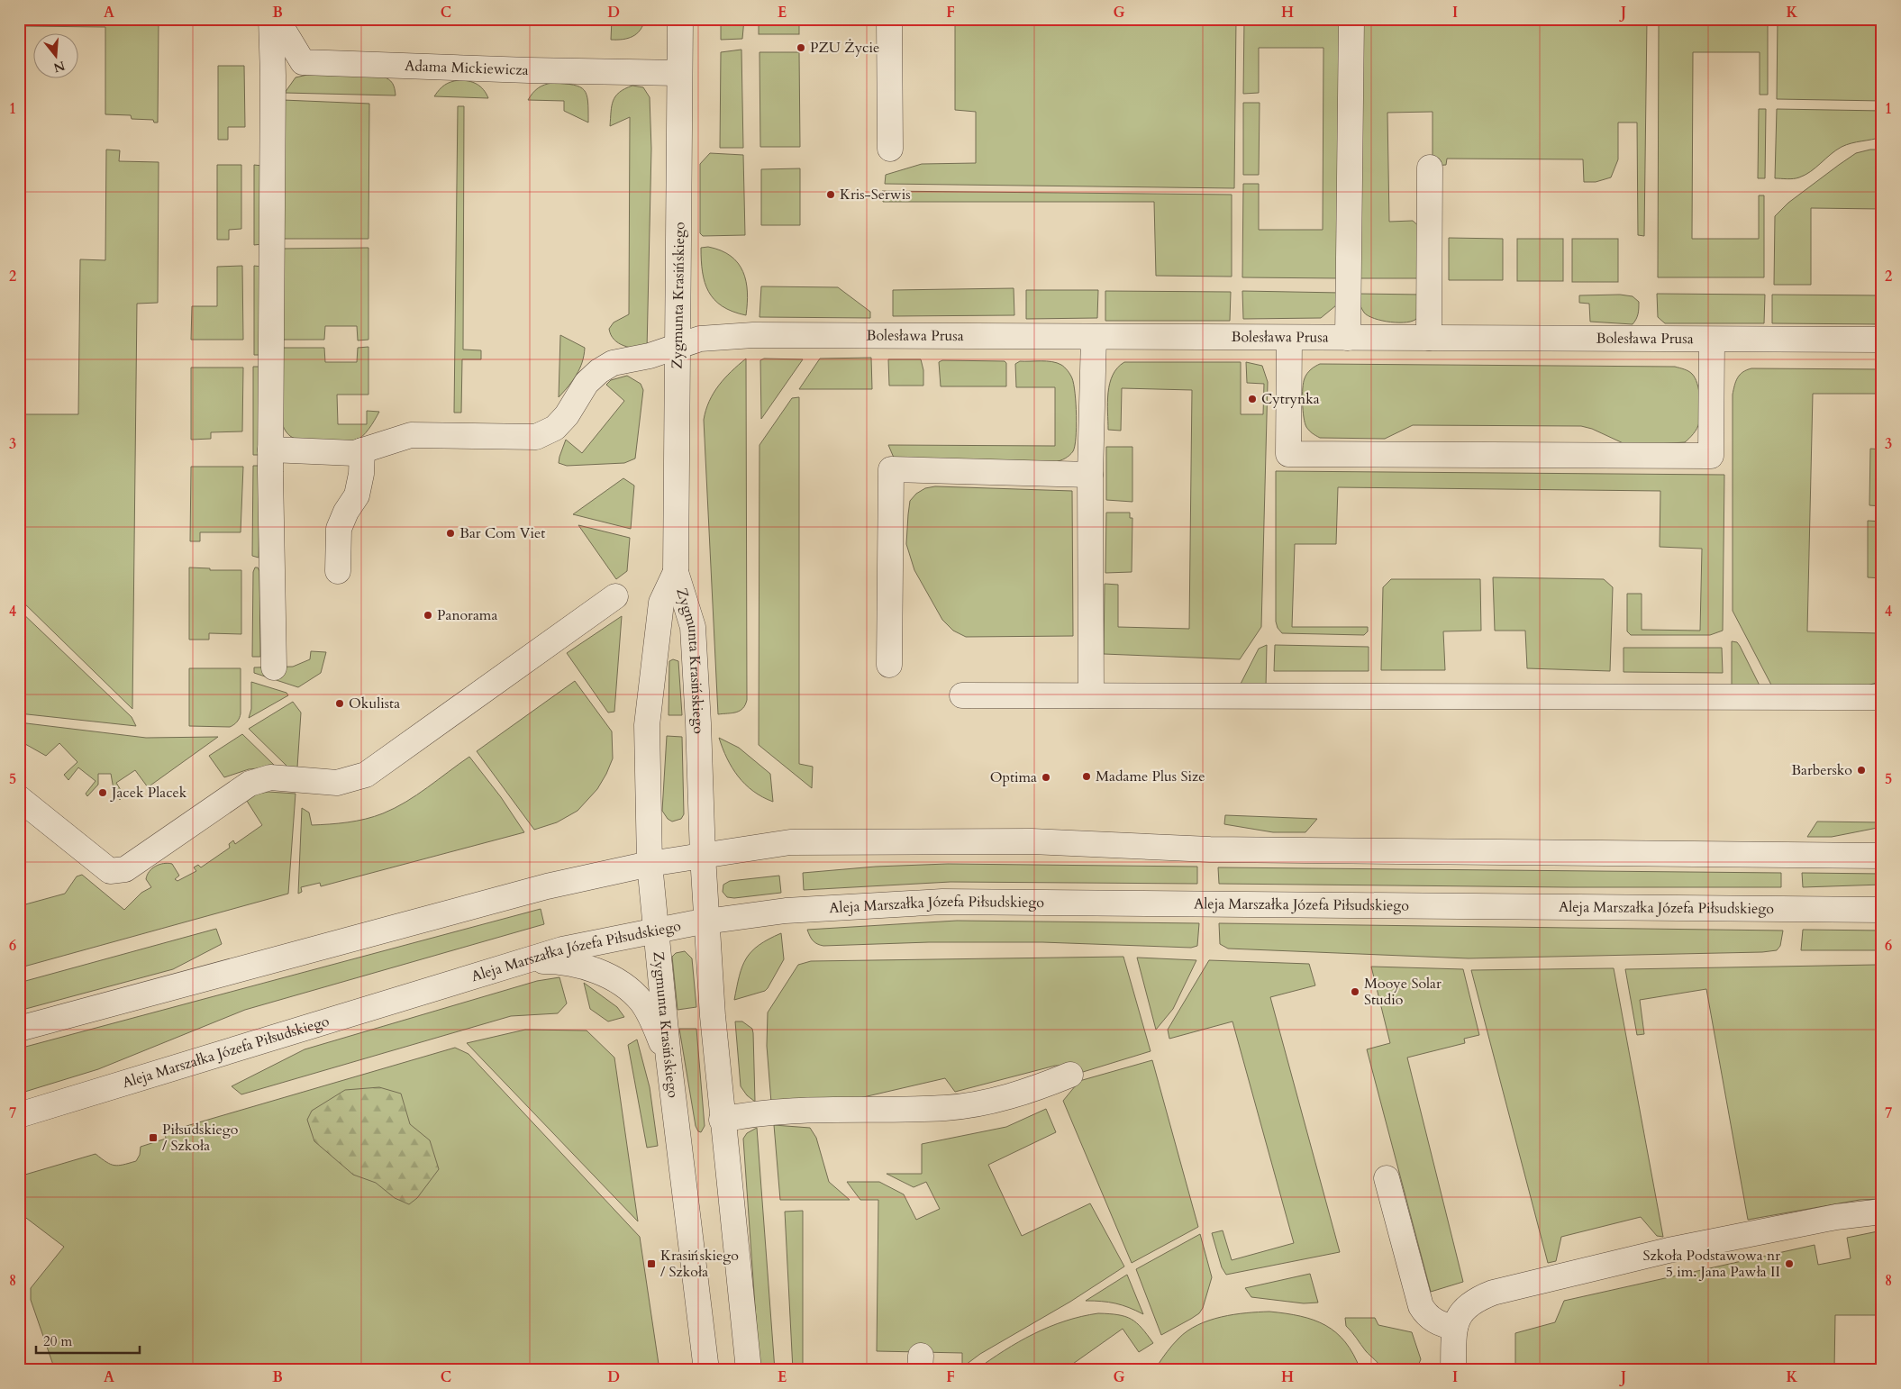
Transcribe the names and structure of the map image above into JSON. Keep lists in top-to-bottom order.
{
  "streets": {
    "street": [
      "Adama Mickiewicza",
      "Zygmunta Krasińskiego",
      "Bolesława Prusa",
      "Aleja Marszałka Józefa Piłsudskiego"
    ]
  },
  "crossings": [
    ["Adama Mickiewicza", "Zygmunta Krasińskiego"],
    ["Zygmunta Krasińskiego", "Bolesława Prusa"],
    ["Zygmunta Krasińskiego", "Aleja Marszałka Józefa Piłsudskiego"]
  ],
  "places": {
    "other": [
      "PZU Życie",
      "Kris-Serwis",
      "Cytrynka",
      "Bar Com Viet",
      "Panorama",
      "Okulista",
      "Barbersko",
      "Madame Plus Size",
      "Optima",
      "Jacek Placek",
      "Mooye Solar Studio",
      "Szkoła Podstawowa nr 5 im. Jana Pawła II"
    ],
    "transit": ["Piłsudskiego / Szkoła", "Krasińskiego / Szkoła"]
  },
  "scale_bar": "20 m",
  "north": "bottom",
  "grid": {
    "columns": [
      "A",
      "B",
      "C",
      "D",
      "E",
      "F",
      "G",
      "H",
      "I",
      "J",
      "K"
    ],
    "rows": [
      "1",
      "2",
      "3",
      "4",
      "5",
      "6",
      "7",
      "8"
    ]
  }
}
